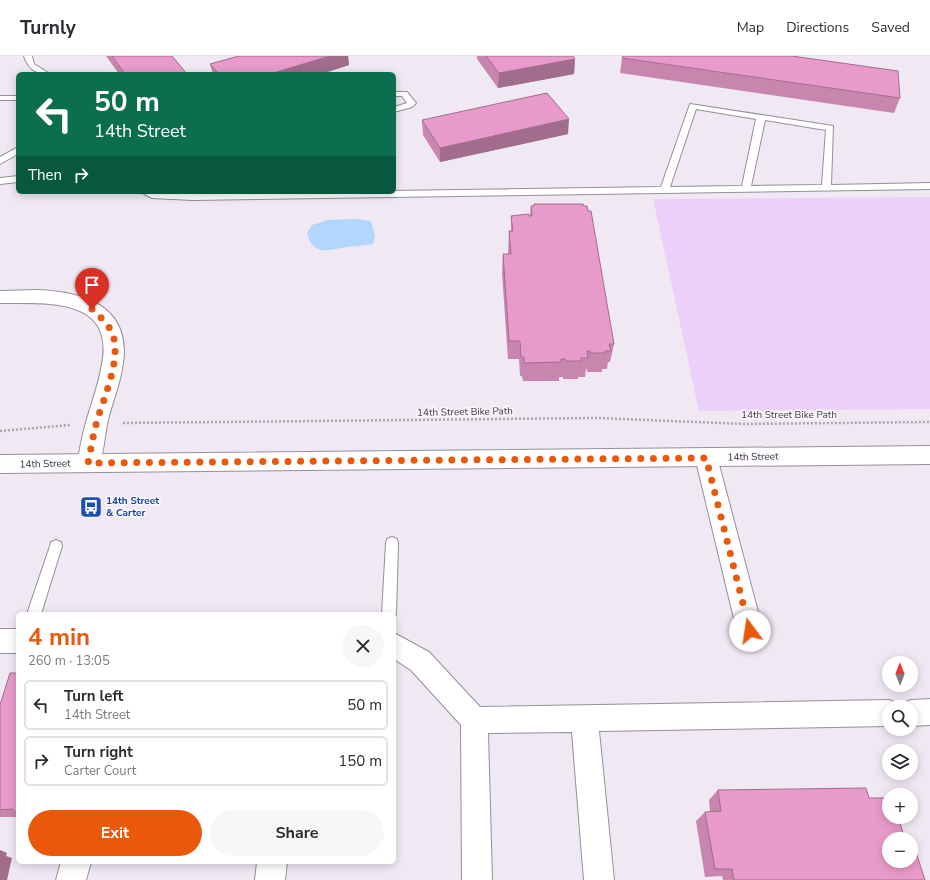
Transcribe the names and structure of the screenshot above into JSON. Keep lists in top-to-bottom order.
{
  "streets": {
    "street": ["14th Street"],
    "path": ["14th Street Bike Path"]
  },
  "places": {
    "bus stop": ["14th Street & Carter"]
  },
  "north": "top",
  "page": {
    "header": "Turnly",
    "nav": ["Map", "Directions", "Saved"],
    "turn": ["50 m", "14th Street"],
    "then": "Then",
    "heading": ["4 min", "260 m · 13:05"],
    "map_buttons": ["+", "−"],
    "list": [
      {
        "name": "Turn left",
        "note": "14th Street",
        "value": "50 m"
      },
      {
        "name": "Turn right",
        "note": "Carter Court",
        "value": "150 m"
      }
    ],
    "buttons": ["Exit", "Share"]
  }
}
